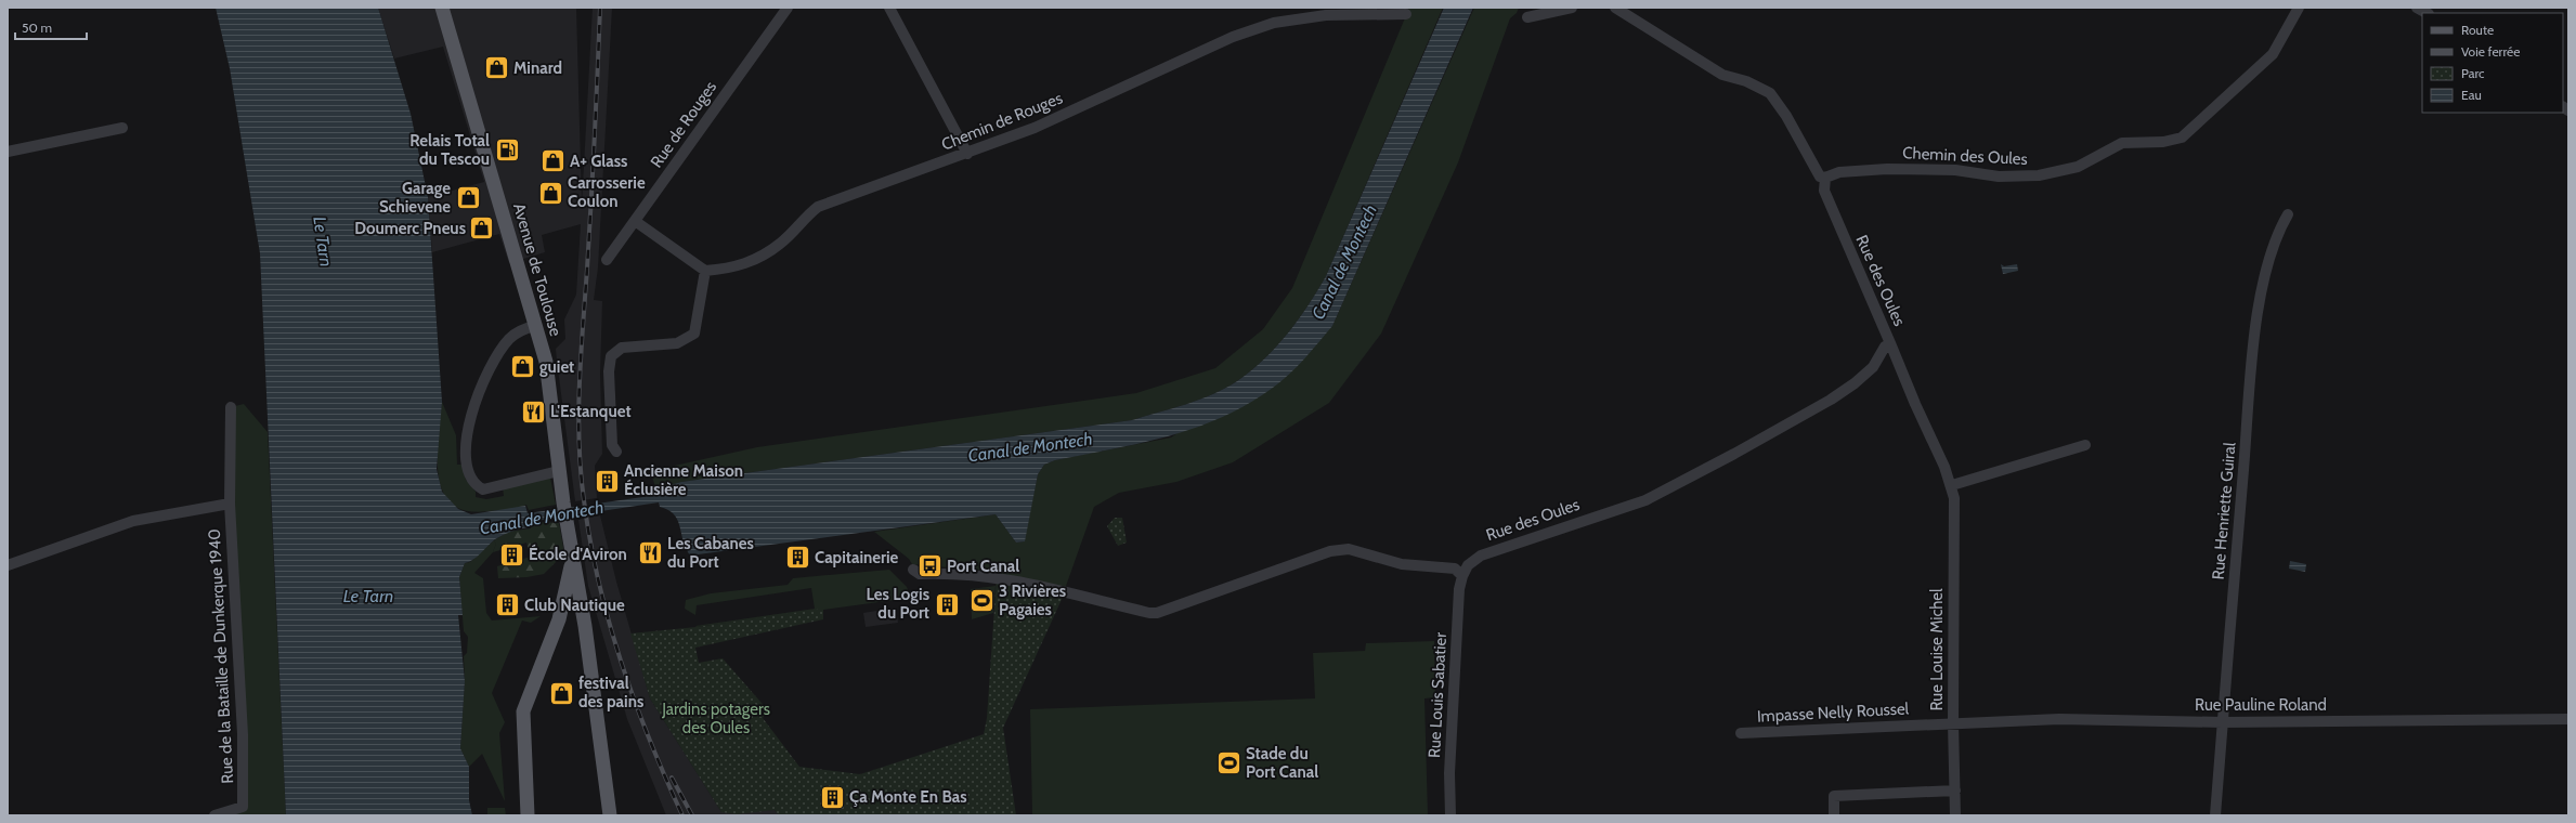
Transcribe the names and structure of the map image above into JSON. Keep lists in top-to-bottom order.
{
  "streets": {
    "main road": ["Avenue de Toulouse"],
    "street": [
      "Chemin de Rouges",
      "Rue de Rouges",
      "Chemin des Oules",
      "Rue des Oules",
      "Rue Henriette Guiral",
      "Rue Louise Michel",
      "Rue de la Bataille de Dunkerque 1940",
      "Rue Louis Sabatier",
      "Rue Pauline Roland",
      "Impasse Nelly Roussel"
    ]
  },
  "crossings": [
    ["Chemin des Oules", "Rue des Oules"],
    ["Rue des Oules", "Rue Louise Michel"],
    ["Rue des Oules", "Rue Louis Sabatier"],
    ["Rue Henriette Guiral", "Rue Pauline Roland"],
    ["Rue Louise Michel", "Rue Pauline Roland"],
    ["Rue Louise Michel", "Impasse Nelly Roussel"],
    ["Rue Pauline Roland", "Impasse Nelly Roussel"]
  ],
  "water": ["Le Tarn", "Canal de Montech"],
  "parks": ["Jardins potagers des Oules"],
  "places": {
    "shop": [
      "Minard",
      "A+ Glass",
      "Carrosserie Coulon",
      "Garage Schievene",
      "Doumerc Pneus",
      "guiet",
      "festival des pains"
    ],
    "fuel station": ["Relais Total du Tescou"],
    "restaurant": ["L'Estanquet", "Les Cabanes du Port"],
    "building": [
      "Ancienne Maison Éclusière",
      "École d'Aviron",
      "Capitainerie",
      "Les Logis du Port",
      "Club Nautique",
      "Ça Monte En Bas"
    ],
    "bus stop": ["Port Canal"],
    "sports": ["3 Rivières Pagaies", "Stade du Port Canal"]
  },
  "legend": [
    "Route",
    "Voie ferrée",
    "Parc",
    "Eau"
  ],
  "scale_bar": "50 m"
}
